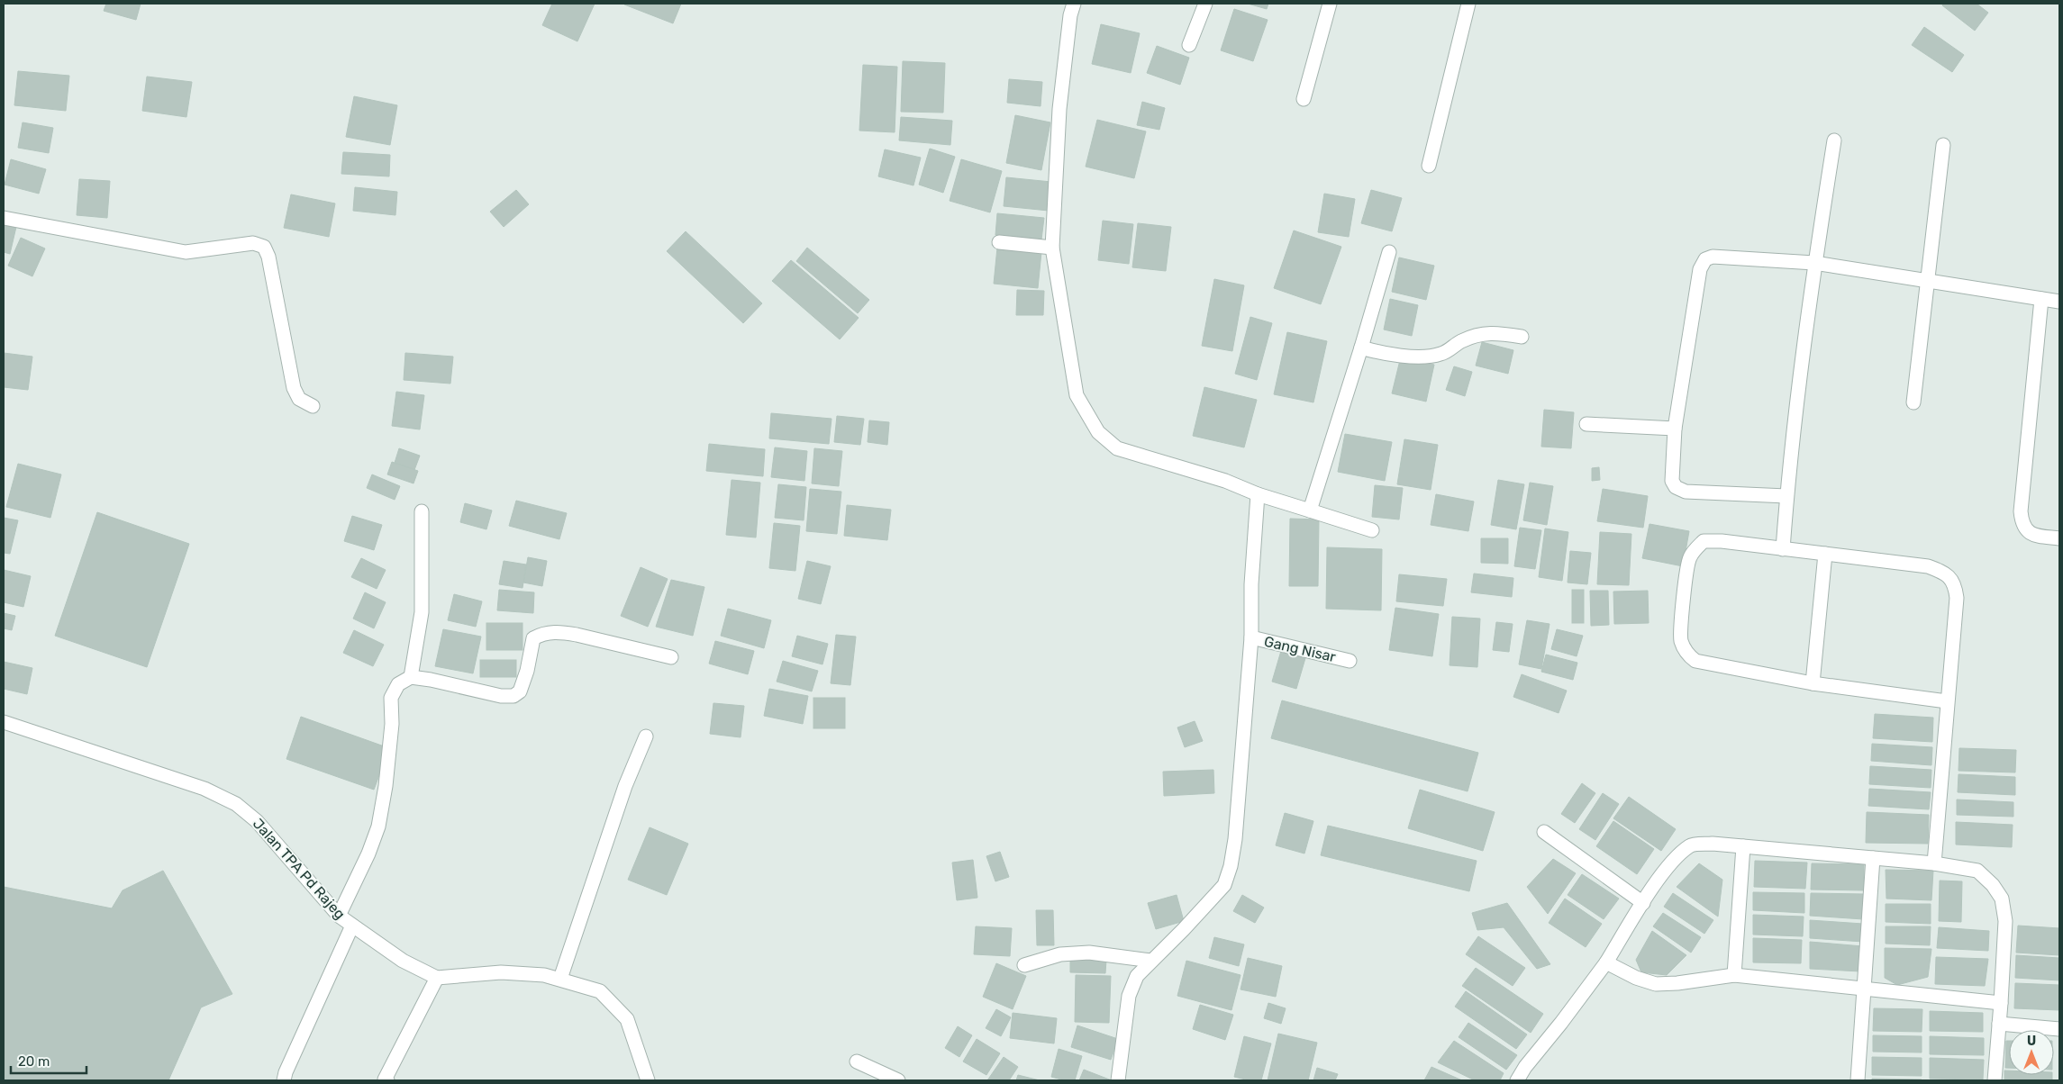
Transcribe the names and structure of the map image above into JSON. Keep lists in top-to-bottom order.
{
  "streets": {
    "street": ["Gang Nisar", "Jalan TPA Pd Rajeg"]
  },
  "scale_bar": "20 m",
  "north": "top"
}
